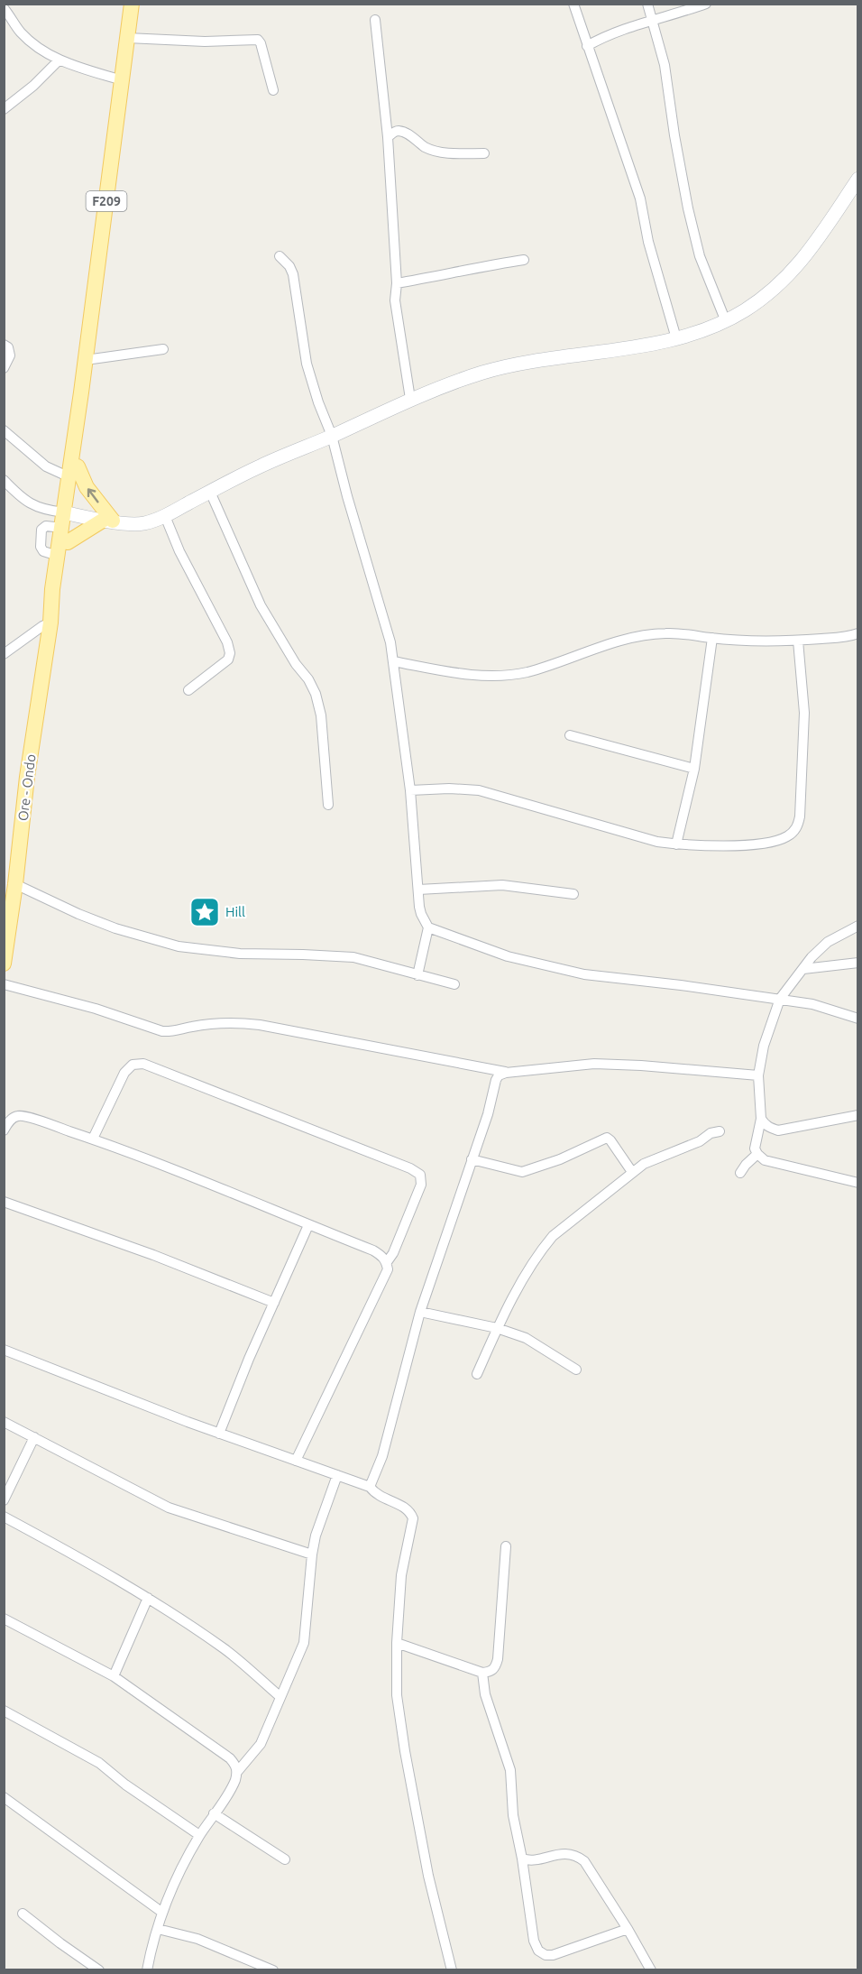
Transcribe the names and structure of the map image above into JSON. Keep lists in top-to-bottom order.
{
  "streets": {
    "main road": ["F209", "Ore - Ondo"]
  },
  "crossings": [
    ["F209", "Ore - Ondo"]
  ],
  "places": {
    "place": ["Hill"]
  }
}
